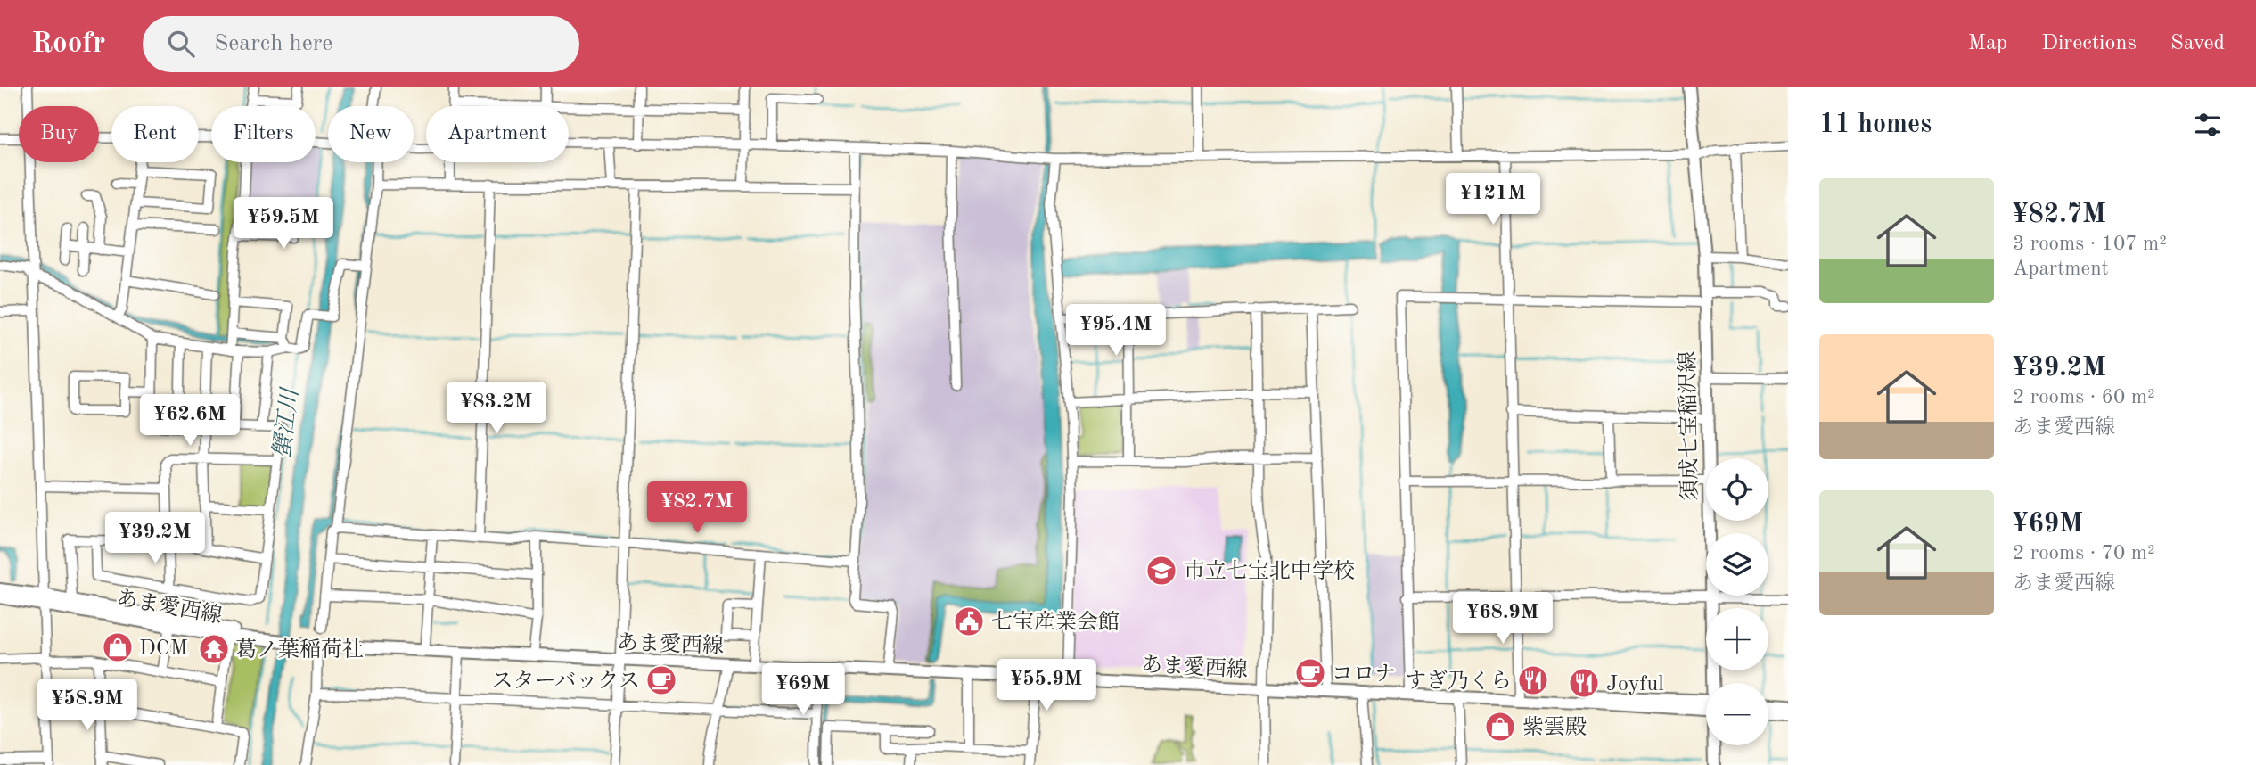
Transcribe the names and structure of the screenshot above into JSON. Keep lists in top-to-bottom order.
{
  "streets": {
    "main road": ["須成七宝稲沢線", "あま愛西線"]
  },
  "water": ["蟹江川"],
  "places": {
    "school or university": ["市立七宝北中学校"],
    "public building": ["七宝産業会館"],
    "shop": ["DCM", "紫雲殿"],
    "temple": ["葛ノ葉稲荷社"],
    "cafe": ["コロナ", "スターバックス"],
    "restaurant": ["すぎ乃くら", "Joyful"]
  },
  "page": {
    "header": "Roofr",
    "search": "Search here",
    "nav": ["Map", "Directions", "Saved"],
    "heading": "11 homes",
    "chip": [
      "Buy",
      "Rent",
      "Filters",
      "New",
      "Apartment"
    ],
    "list": [
      {
        "name": "¥82.7M",
        "note": "3 rooms · 107 m² · Apartment"
      },
      {
        "name": "¥39.2M",
        "note": "2 rooms · 60 m² · あま愛西線"
      },
      {
        "name": "¥69M",
        "note": "2 rooms · 70 m² · あま愛西線"
      }
    ],
    "price": [
      "¥121M",
      "¥59.5M",
      "¥95.4M",
      "¥83.2M",
      "¥62.6M",
      "¥82.7M",
      "¥39.2M",
      "¥68.9M",
      "¥55.9M",
      "¥69M",
      "¥58.9M"
    ],
    "map_buttons": ["+", "−"]
  }
}
